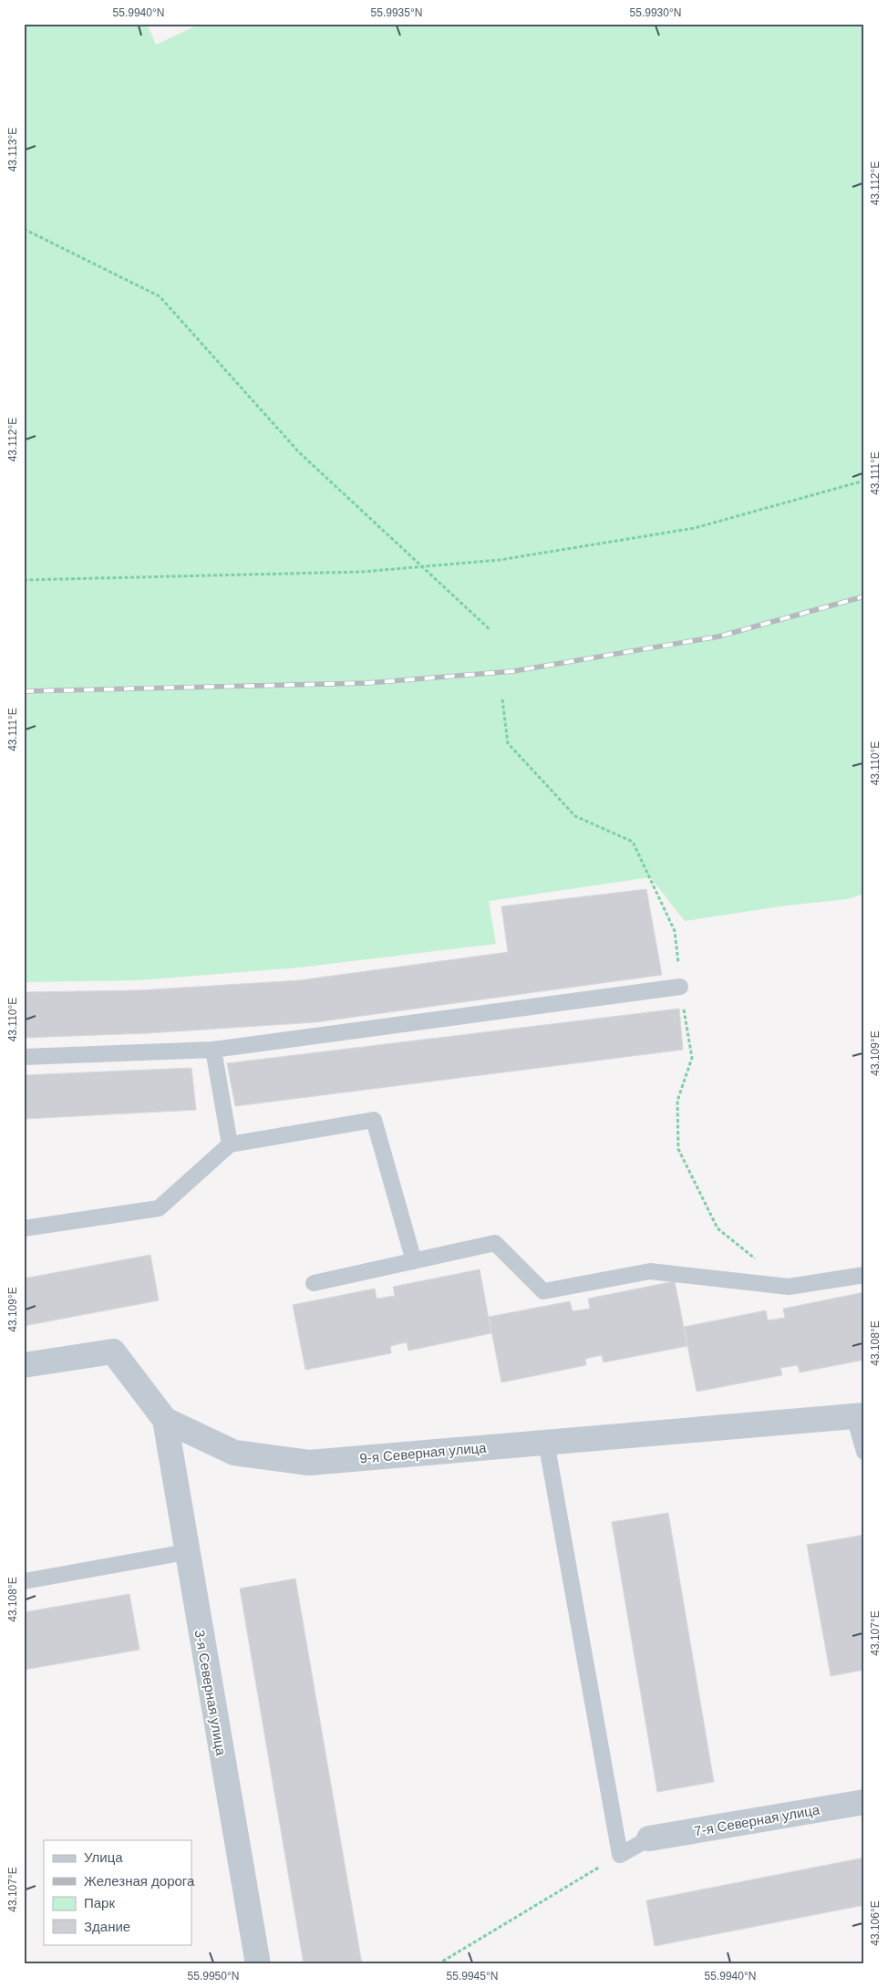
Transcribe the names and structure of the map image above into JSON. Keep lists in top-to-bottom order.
{
  "streets": {
    "street": ["9-я Северная улица", "3-я Северная улица", "7-я Северная улица"]
  },
  "crossings": [
    ["9-я Северная улица", "3-я Северная улица"]
  ],
  "legend": [
    "Улица",
    "Железная дорога",
    "Парк",
    "Здание"
  ],
  "coordinates": [
    "55.9940°N",
    "55.9935°N",
    "55.9930°N",
    "43.113°E",
    "43.112°E",
    "43.111°E",
    "43.110°E",
    "43.109°E",
    "43.108°E",
    "43.107°E",
    "43.106°E",
    "55.9950°N",
    "55.9945°N"
  ]
}
